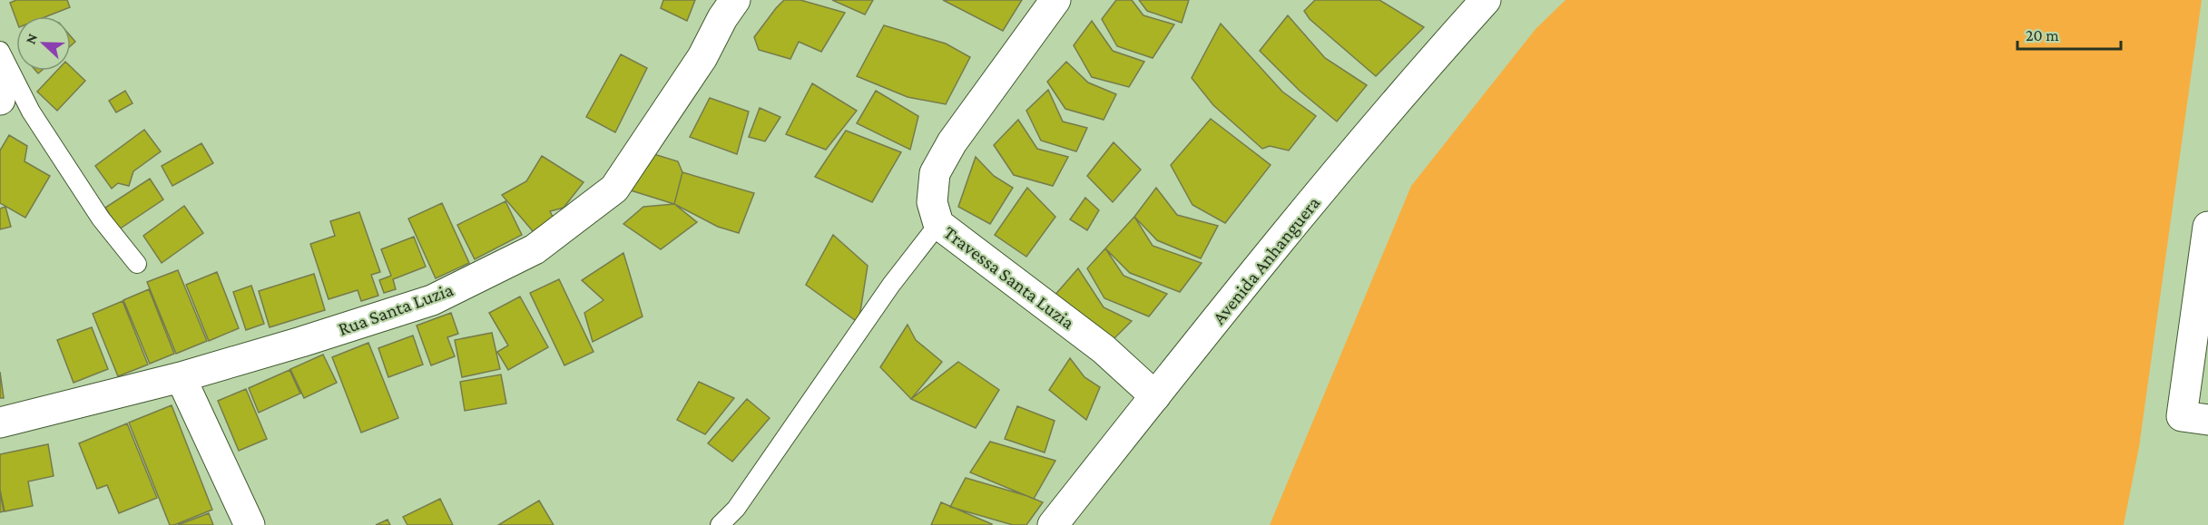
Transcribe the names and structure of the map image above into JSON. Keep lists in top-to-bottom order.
{
  "streets": {
    "street": ["Avenida Anhanguera", "Travessa Santa Luzia", "Rua Santa Luzia"]
  },
  "crossings": [
    ["Avenida Anhanguera", "Travessa Santa Luzia"]
  ],
  "scale_bar": "20 m",
  "north": "left"
}
